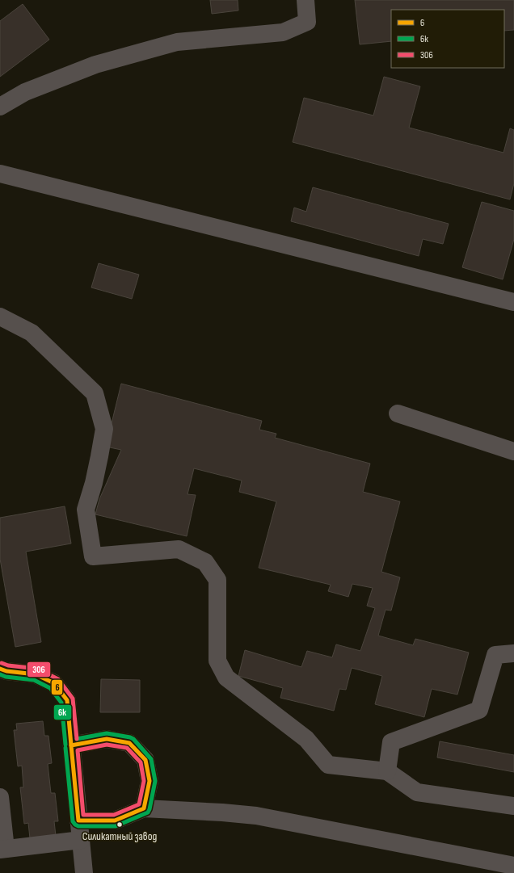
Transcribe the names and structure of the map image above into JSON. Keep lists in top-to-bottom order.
{
  "places": ["Силикатный завод"],
  "lines": ["transit line 306", "transit line 6", "transit line 6к"],
  "legend": ["6", "6к", "306"]
}
